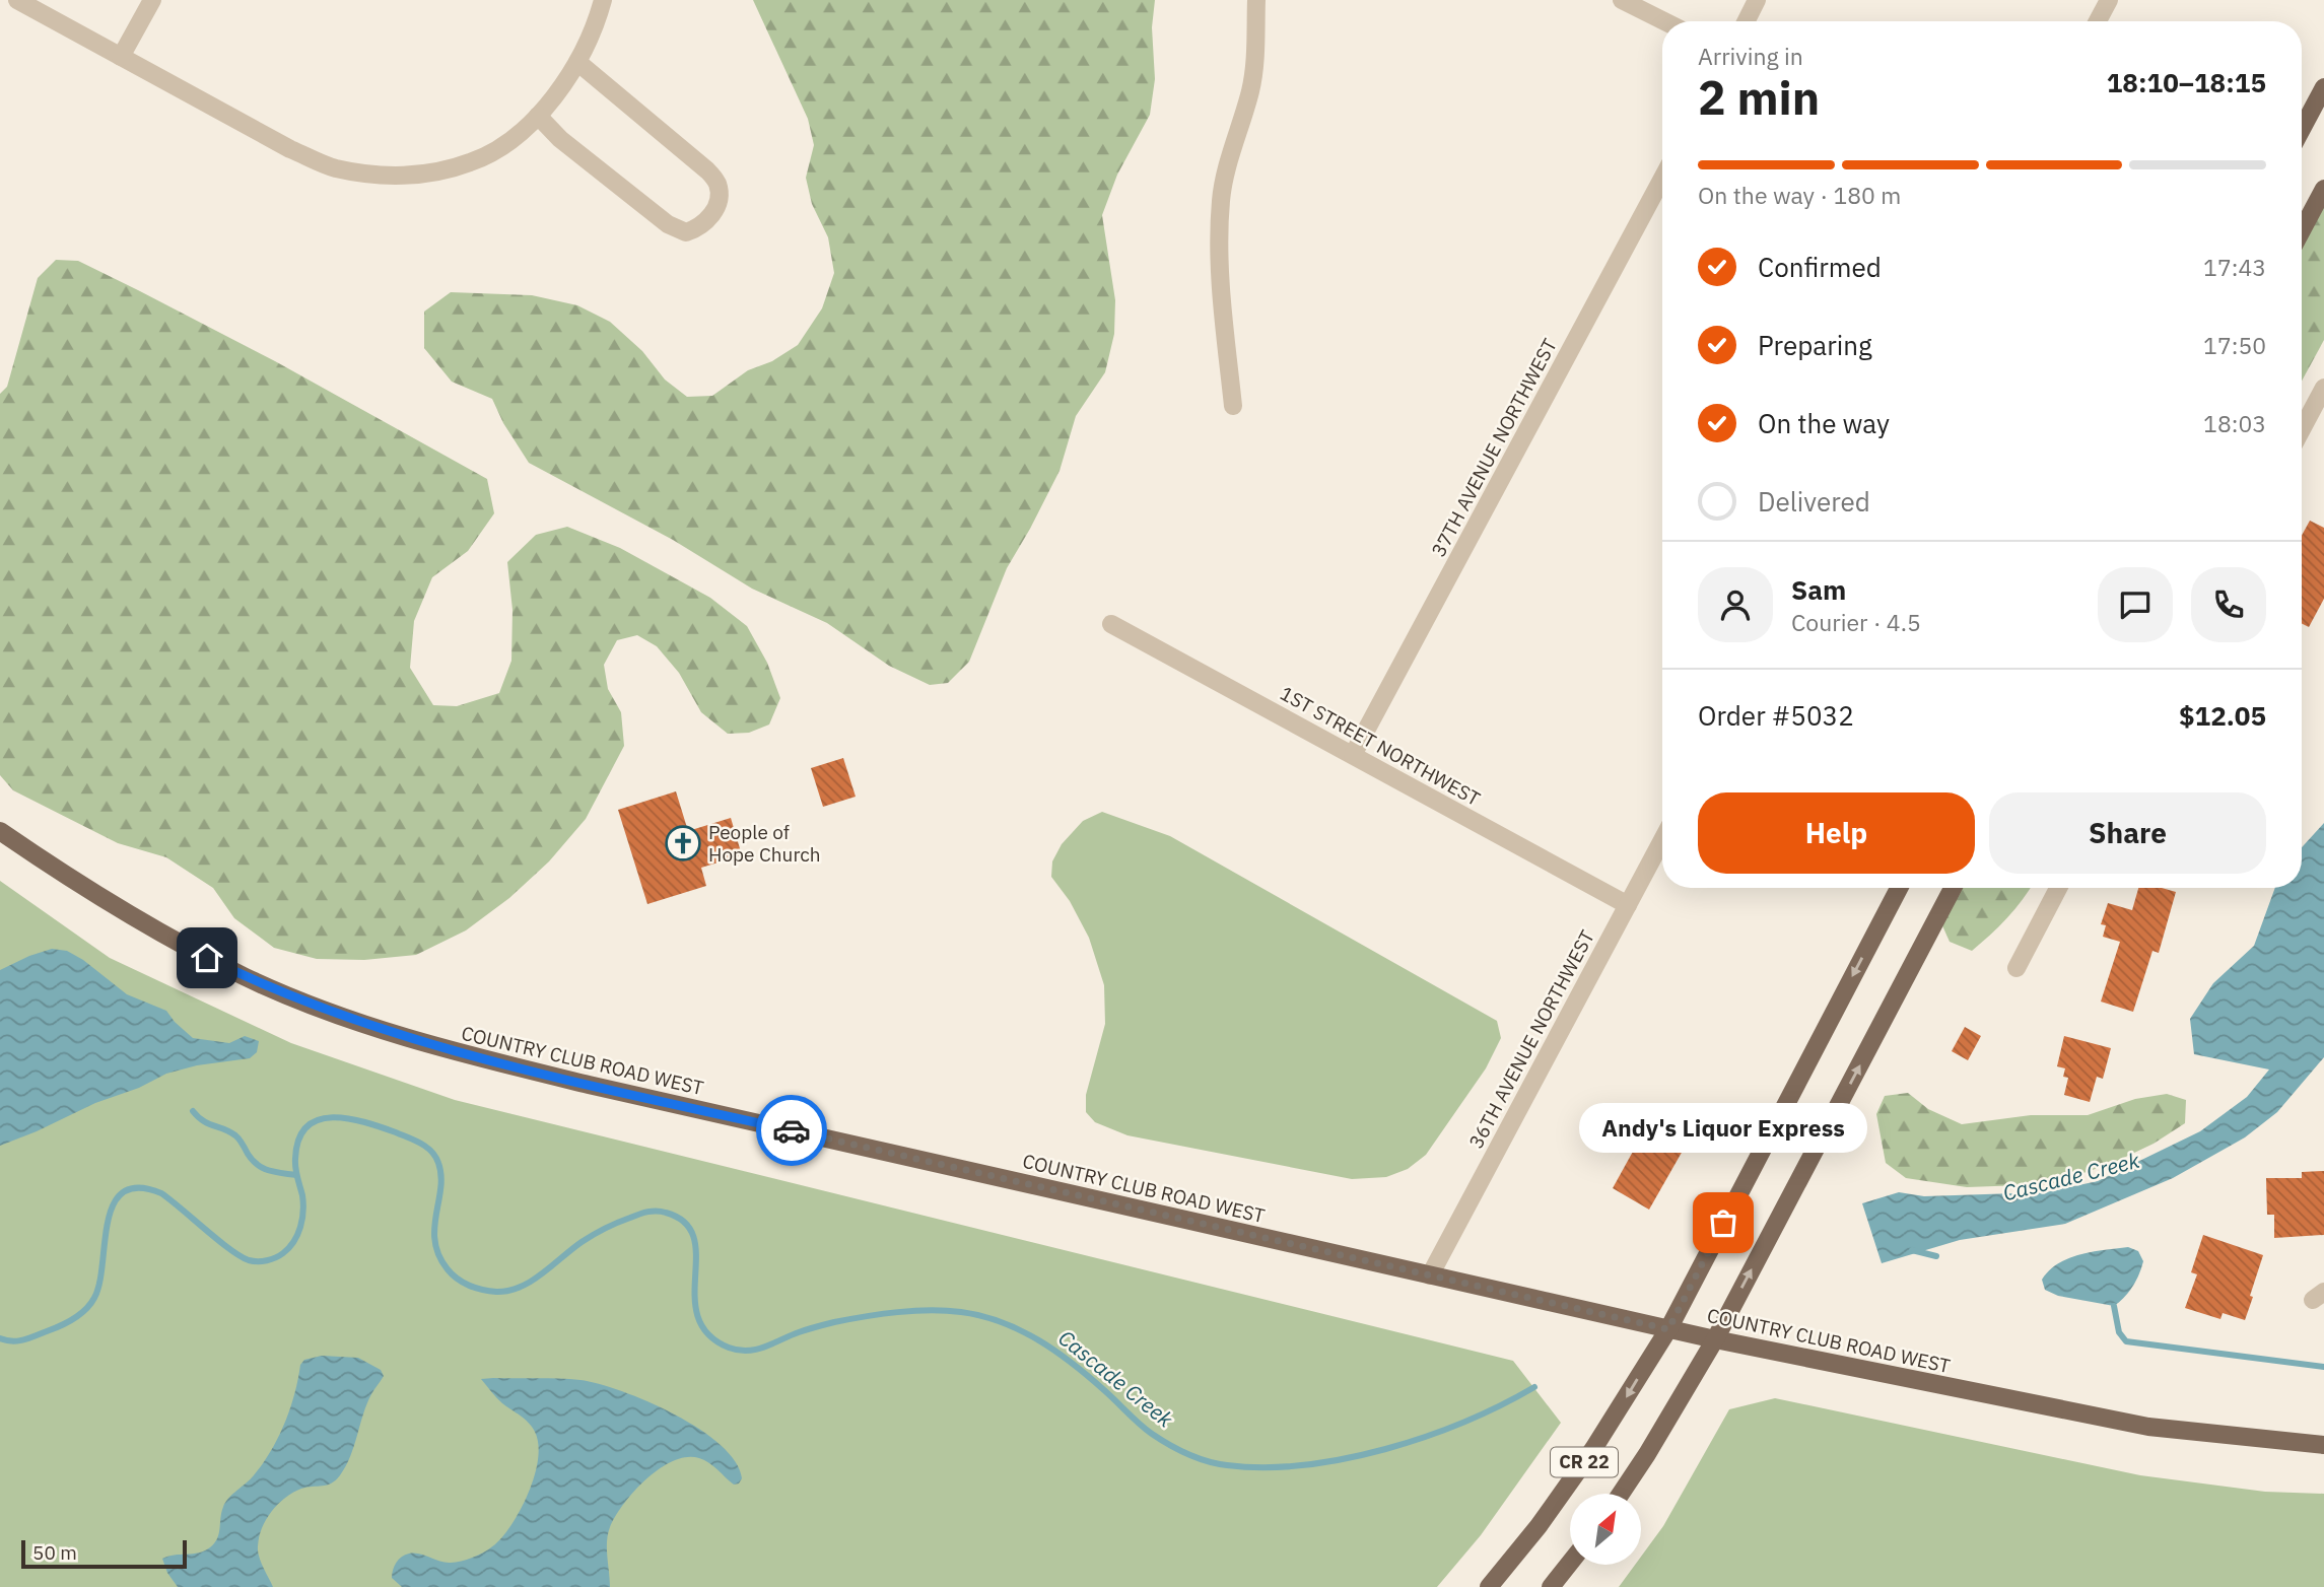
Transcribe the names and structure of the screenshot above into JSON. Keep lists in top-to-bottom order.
{
  "streets": {
    "main road": ["COUNTRY CLUB ROAD WEST", "CR 22"],
    "street": ["37TH AVENUE NORTHWEST", "1ST STREET NORTHWEST", "36TH AVENUE NORTHWEST"]
  },
  "crossings": [
    ["37TH AVENUE NORTHWEST", "1ST STREET NORTHWEST"],
    ["1ST STREET NORTHWEST", "36TH AVENUE NORTHWEST"],
    ["36TH AVENUE NORTHWEST", "COUNTRY CLUB ROAD WEST"],
    ["COUNTRY CLUB ROAD WEST", "CR 22"]
  ],
  "water": ["Cascade Creek"],
  "places": {
    "church": ["People of Hope Church"],
    "other": ["Andy's Liquor Express"]
  },
  "scale_bar": "50 m",
  "north": "top right",
  "page": {
    "heading": ["2 min", "Arriving in", "18:10–18:15"],
    "panel": [
      "Sam",
      "Courier · 4.5",
      "Order #5032",
      "$12.05"
    ],
    "bar": "On the way · 180 m",
    "list": [
      ["Confirmed", "17:43"],
      ["Preparing", "17:50"],
      ["On the way", "18:03"],
      "Delivered"
    ],
    "buttons": ["Help", "Share"],
    "bubble": "Andy's Liquor Express",
    "scale": "50 m"
  }
}
